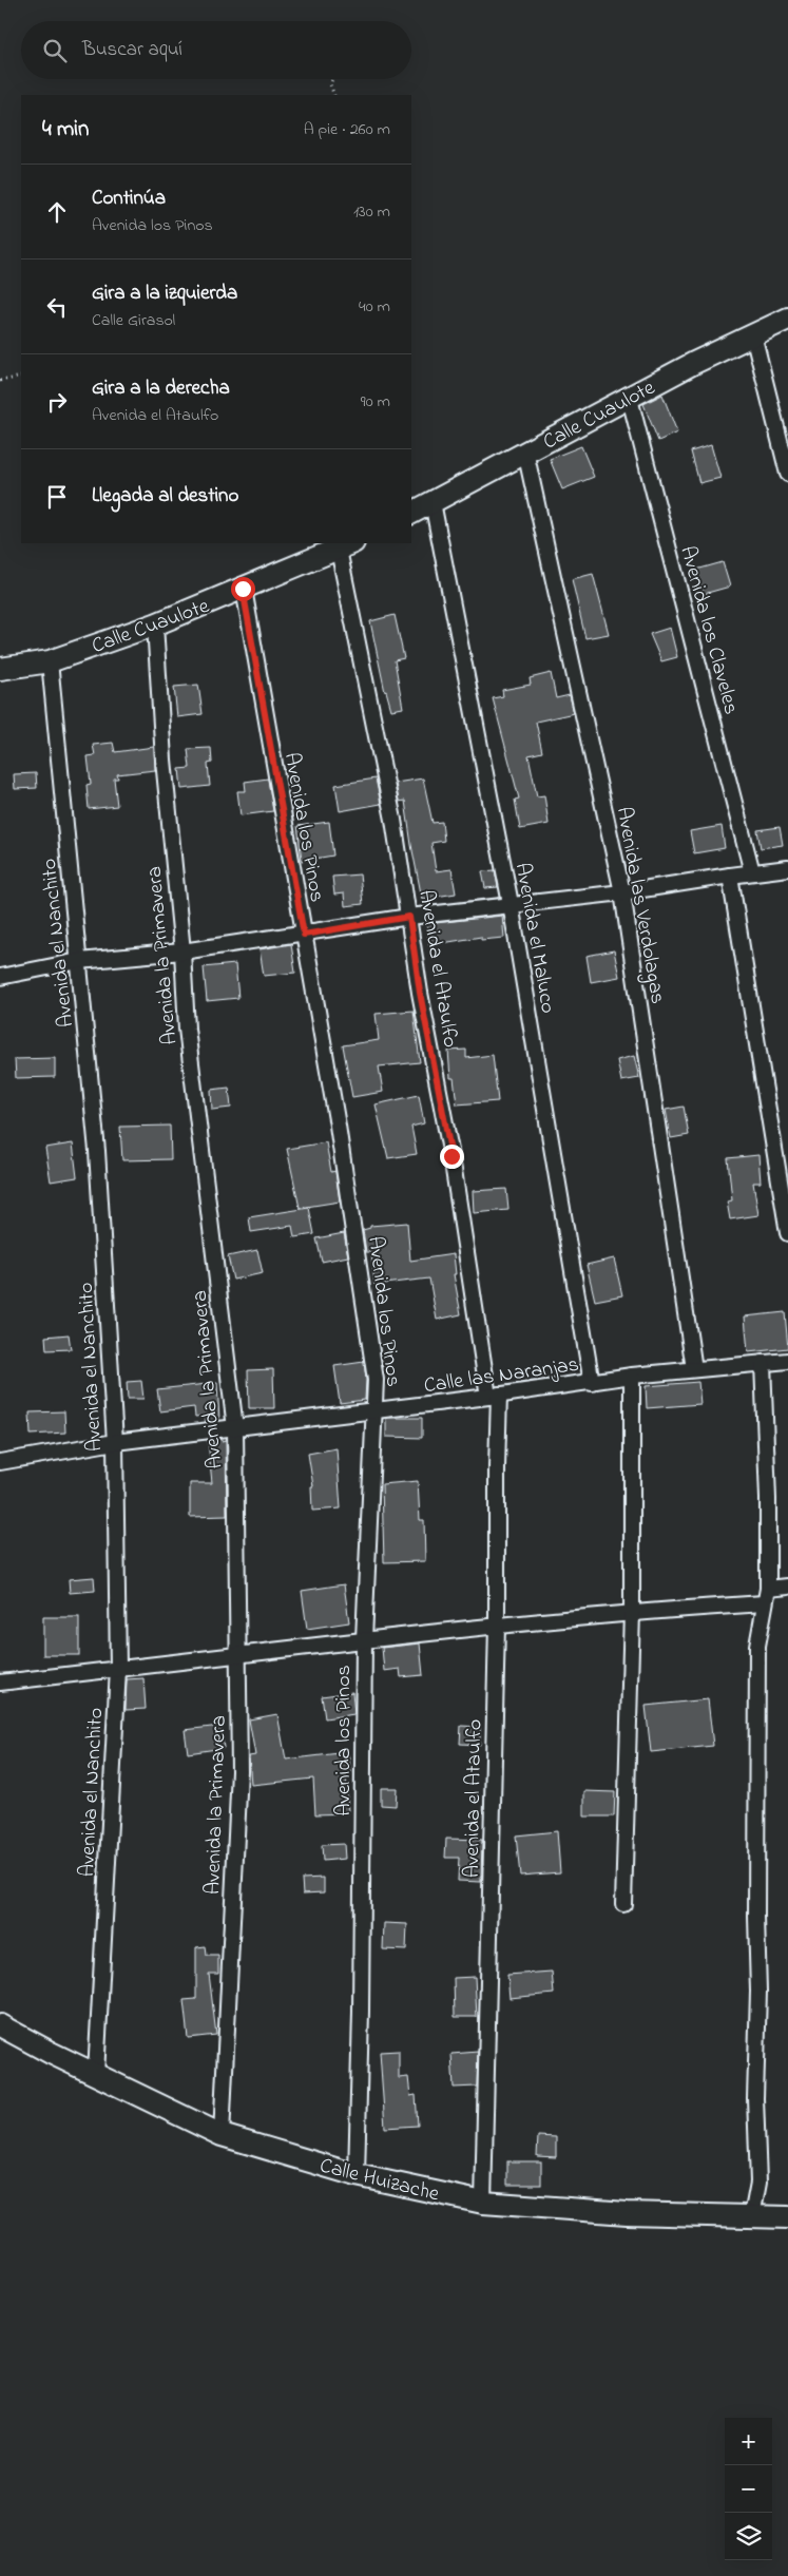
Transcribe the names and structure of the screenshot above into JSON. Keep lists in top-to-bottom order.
{
  "streets": {
    "street": [
      "Calle Cuaulote",
      "Avenida los Claveles",
      "Avenida los Pinos",
      "Avenida las Verdolagas",
      "Avenida el Maluco",
      "Avenida el Nanchito",
      "Avenida la Primavera",
      "Avenida el Ataulfo",
      "Calle las Naranjas",
      "Calle Huizache"
    ]
  },
  "crossings": [
    ["Calle Cuaulote", "Avenida los Claveles"],
    ["Calle Cuaulote", "Avenida los Pinos"],
    ["Calle Cuaulote", "Avenida las Verdolagas"],
    ["Calle Cuaulote", "Avenida el Maluco"],
    ["Calle Cuaulote", "Avenida el Nanchito"],
    ["Calle Cuaulote", "Avenida la Primavera"],
    ["Calle Cuaulote", "Avenida el Ataulfo"],
    ["Avenida los Pinos", "Calle las Naranjas"],
    ["Avenida los Pinos", "Calle Huizache"],
    ["Avenida las Verdolagas", "Calle las Naranjas"],
    ["Avenida el Maluco", "Calle las Naranjas"],
    ["Avenida el Nanchito", "Calle las Naranjas"],
    ["Avenida el Nanchito", "Calle Huizache"],
    ["Avenida la Primavera", "Calle las Naranjas"],
    ["Avenida la Primavera", "Calle Huizache"],
    ["Avenida el Ataulfo", "Calle las Naranjas"],
    ["Avenida el Ataulfo", "Calle Huizache"]
  ],
  "page": {
    "search": "Buscar aquí",
    "heading": ["4 min", "A pie · 260 m"],
    "list": [
      ["Continúa", "Avenida los Pinos", "130 m"],
      ["Gira a la izquierda", "Calle Girasol", "40 m"],
      ["Gira a la derecha", "Avenida el Ataulfo", "90 m"],
      "Llegada al destino"
    ],
    "map_buttons": ["+", "−"]
  }
}
